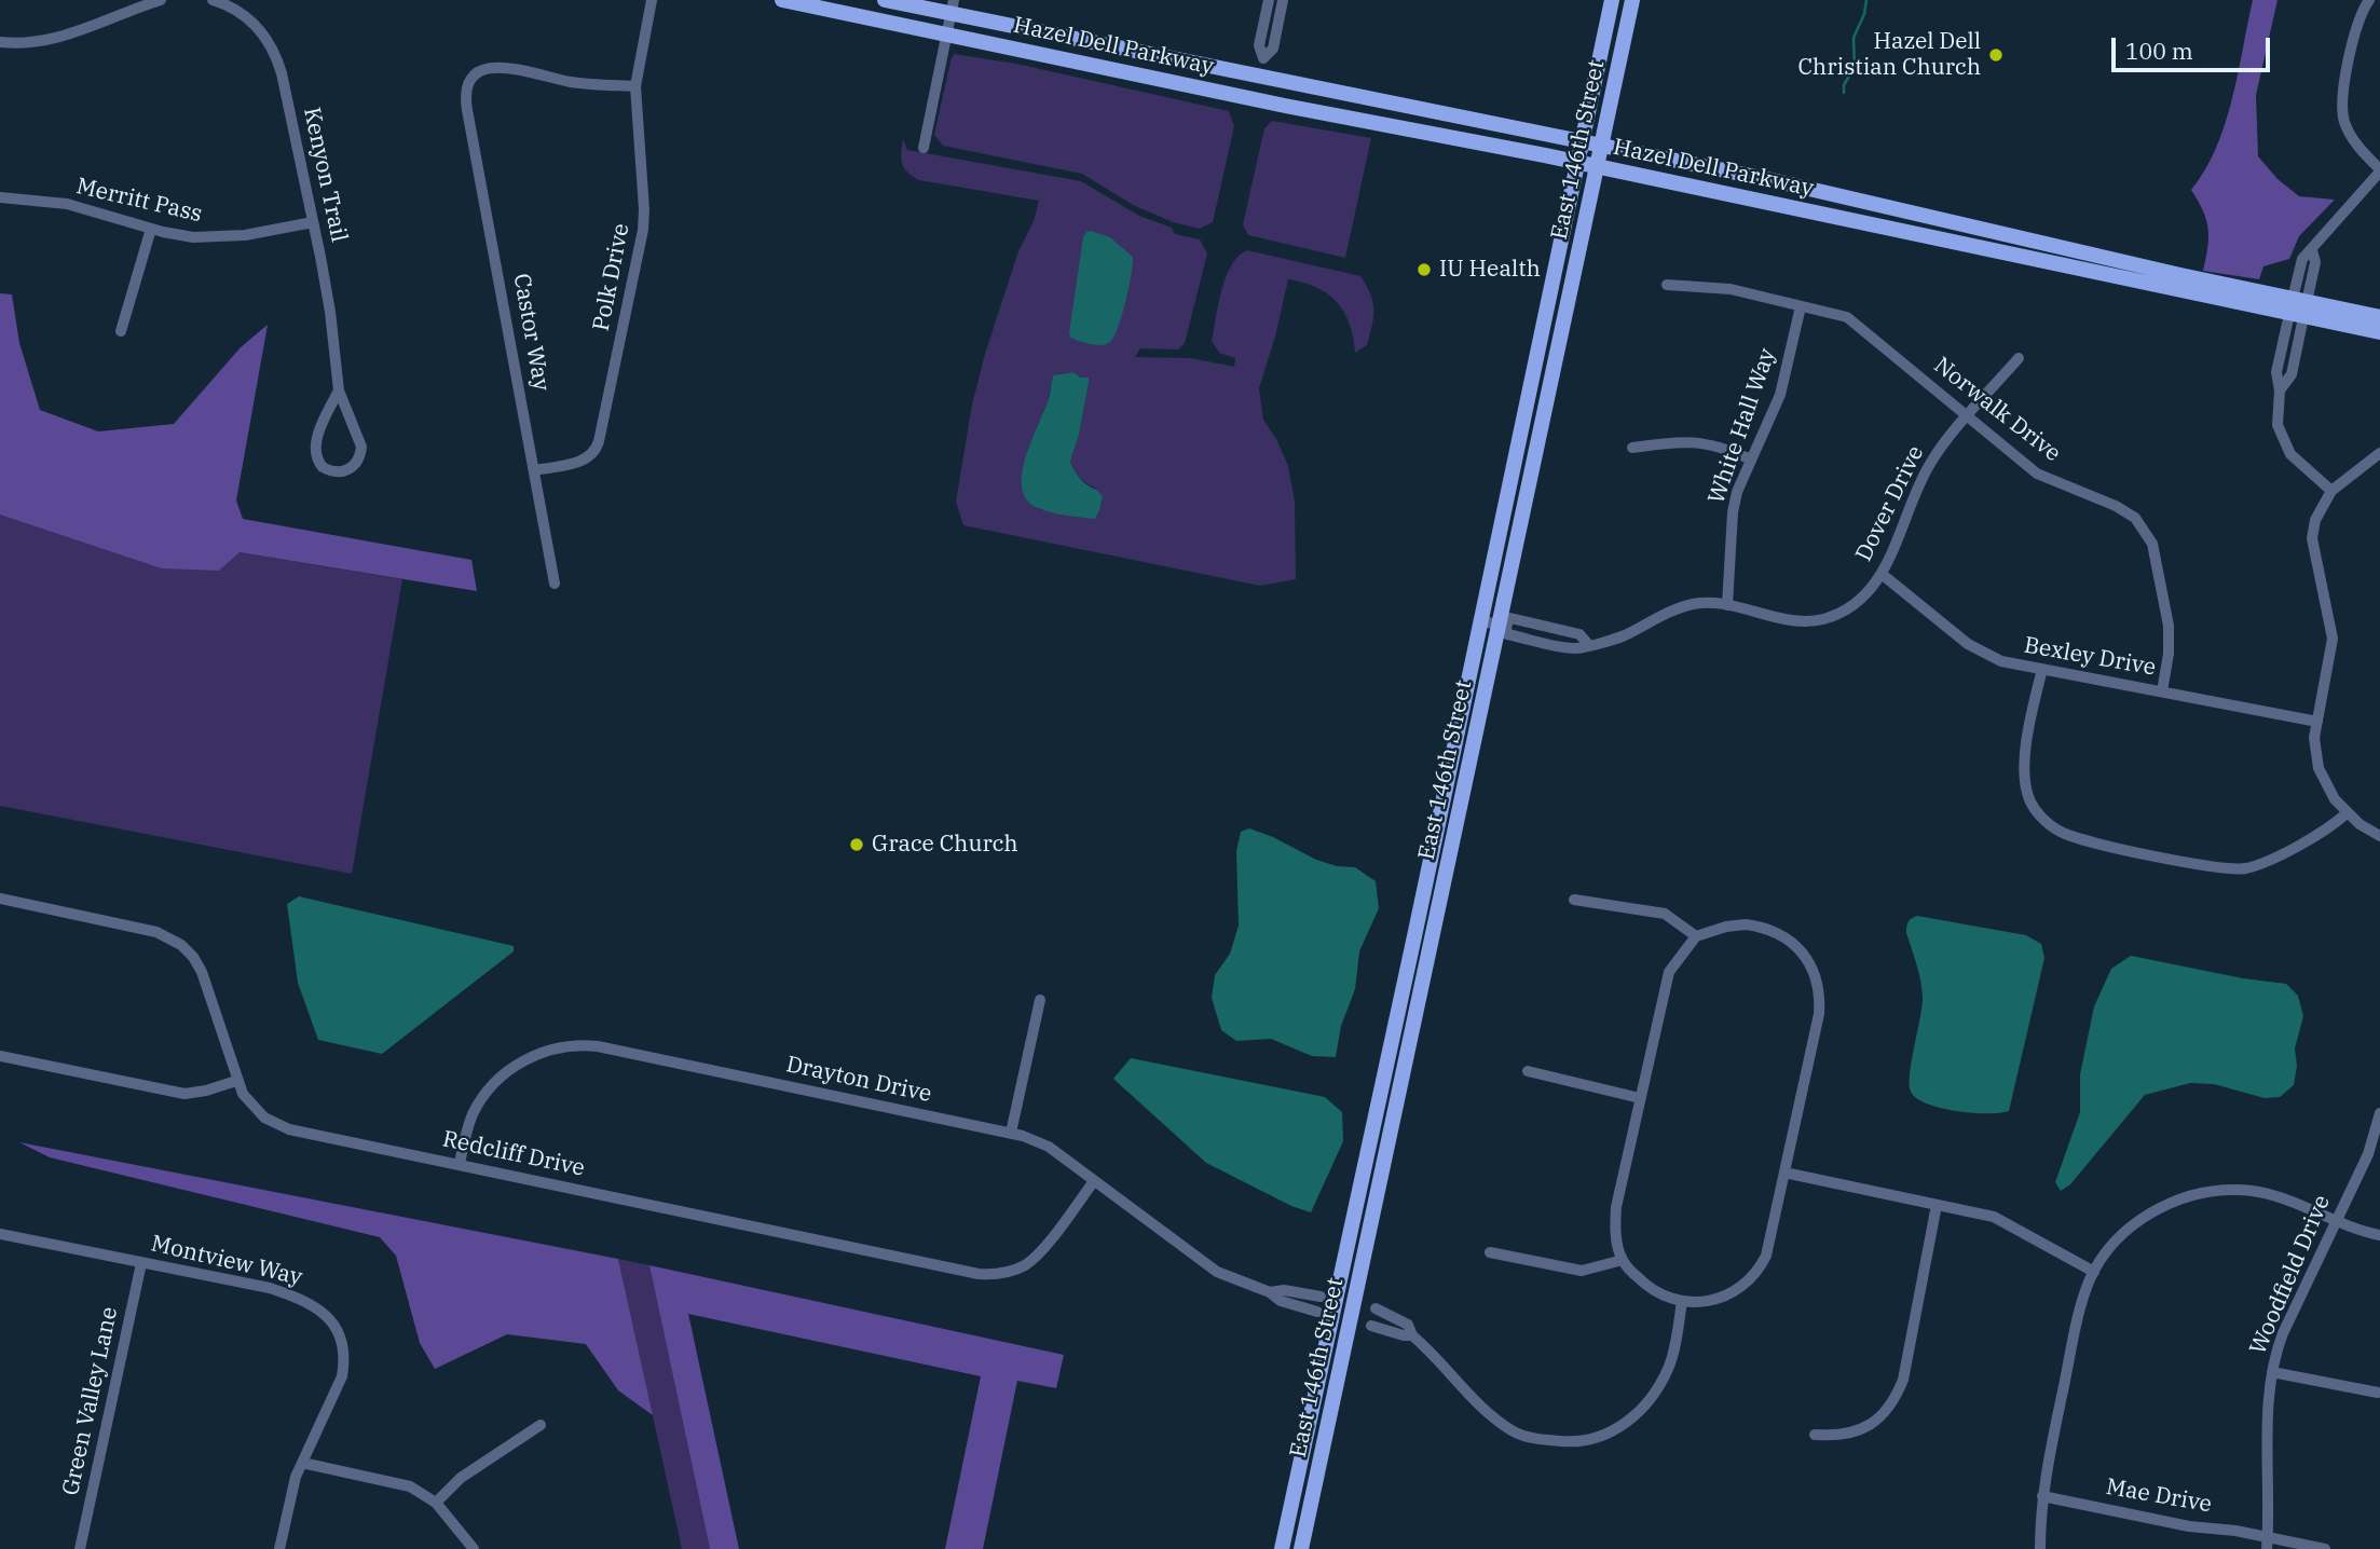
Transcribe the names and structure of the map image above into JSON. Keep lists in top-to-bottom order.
{
  "streets": {
    "main road": ["Hazel Dell Parkway", "East 146th Street"],
    "street": [
      "Kenyon Trail",
      "Merritt Pass",
      "Polk Drive",
      "Castor Way",
      "Norwalk Drive",
      "White Hall Way",
      "Dover Drive",
      "Bexley Drive",
      "Drayton Drive",
      "Redcliff Drive",
      "Montview Way",
      "Woodfield Drive",
      "Green Valley Lane",
      "Mae Drive"
    ]
  },
  "crossings": [
    ["Hazel Dell Parkway", "East 146th Street"],
    ["East 146th Street", "Dover Drive"],
    ["Kenyon Trail", "Merritt Pass"],
    ["Polk Drive", "Castor Way"],
    ["Norwalk Drive", "White Hall Way"],
    ["Norwalk Drive", "Dover Drive"],
    ["Norwalk Drive", "Bexley Drive"],
    ["White Hall Way", "Dover Drive"],
    ["Dover Drive", "Bexley Drive"],
    ["Drayton Drive", "Redcliff Drive"],
    ["Montview Way", "Green Valley Lane"],
    ["Woodfield Drive", "Mae Drive"]
  ],
  "places": ["Hazel Dell Christian Church", "IU Health", "Grace Church"],
  "scale_bar": "100 m"
}
